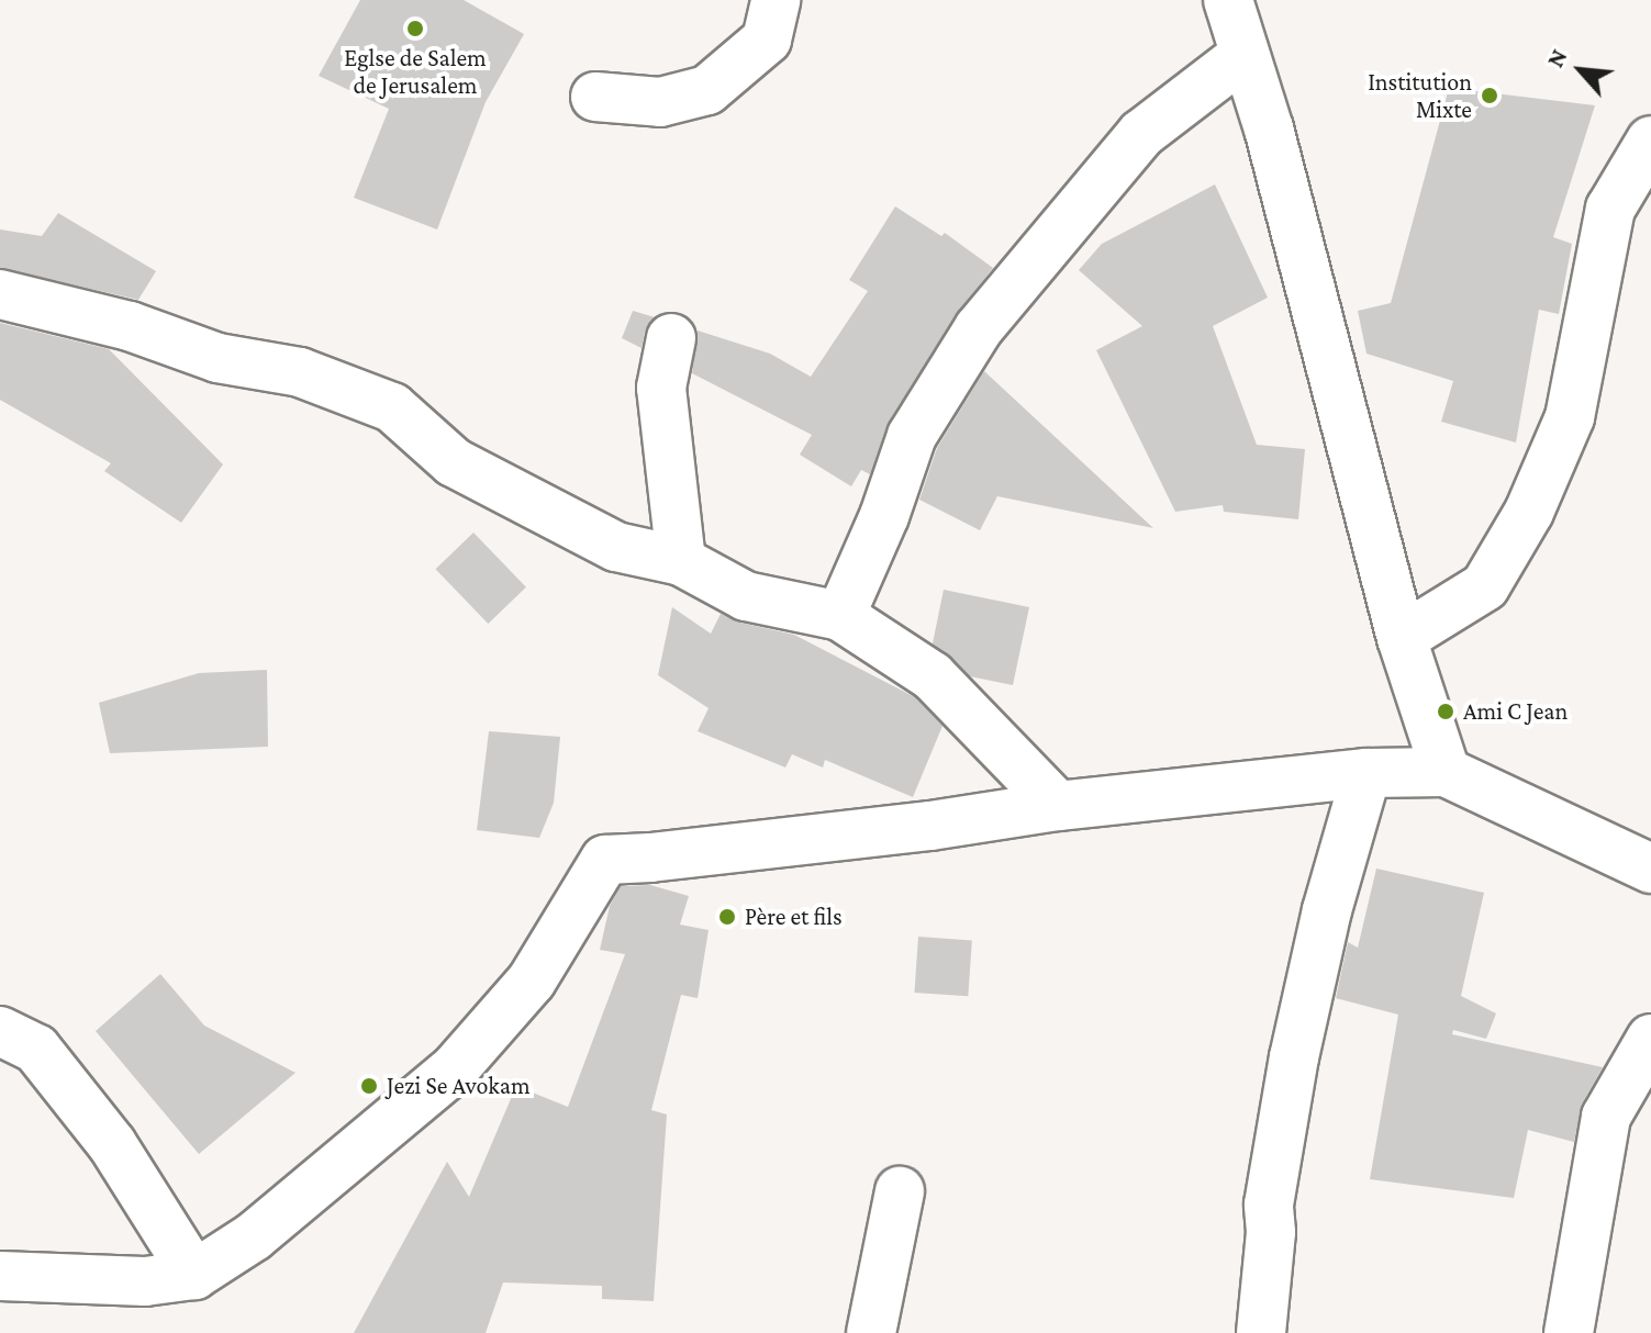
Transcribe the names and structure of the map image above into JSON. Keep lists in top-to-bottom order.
{
  "places": [
    "Eglse de Salem de Jerusalem",
    "Institution Mixte",
    "Ami C Jean",
    "Père et fils",
    "Jezi Se Avokam"
  ],
  "north": "top left"
}
